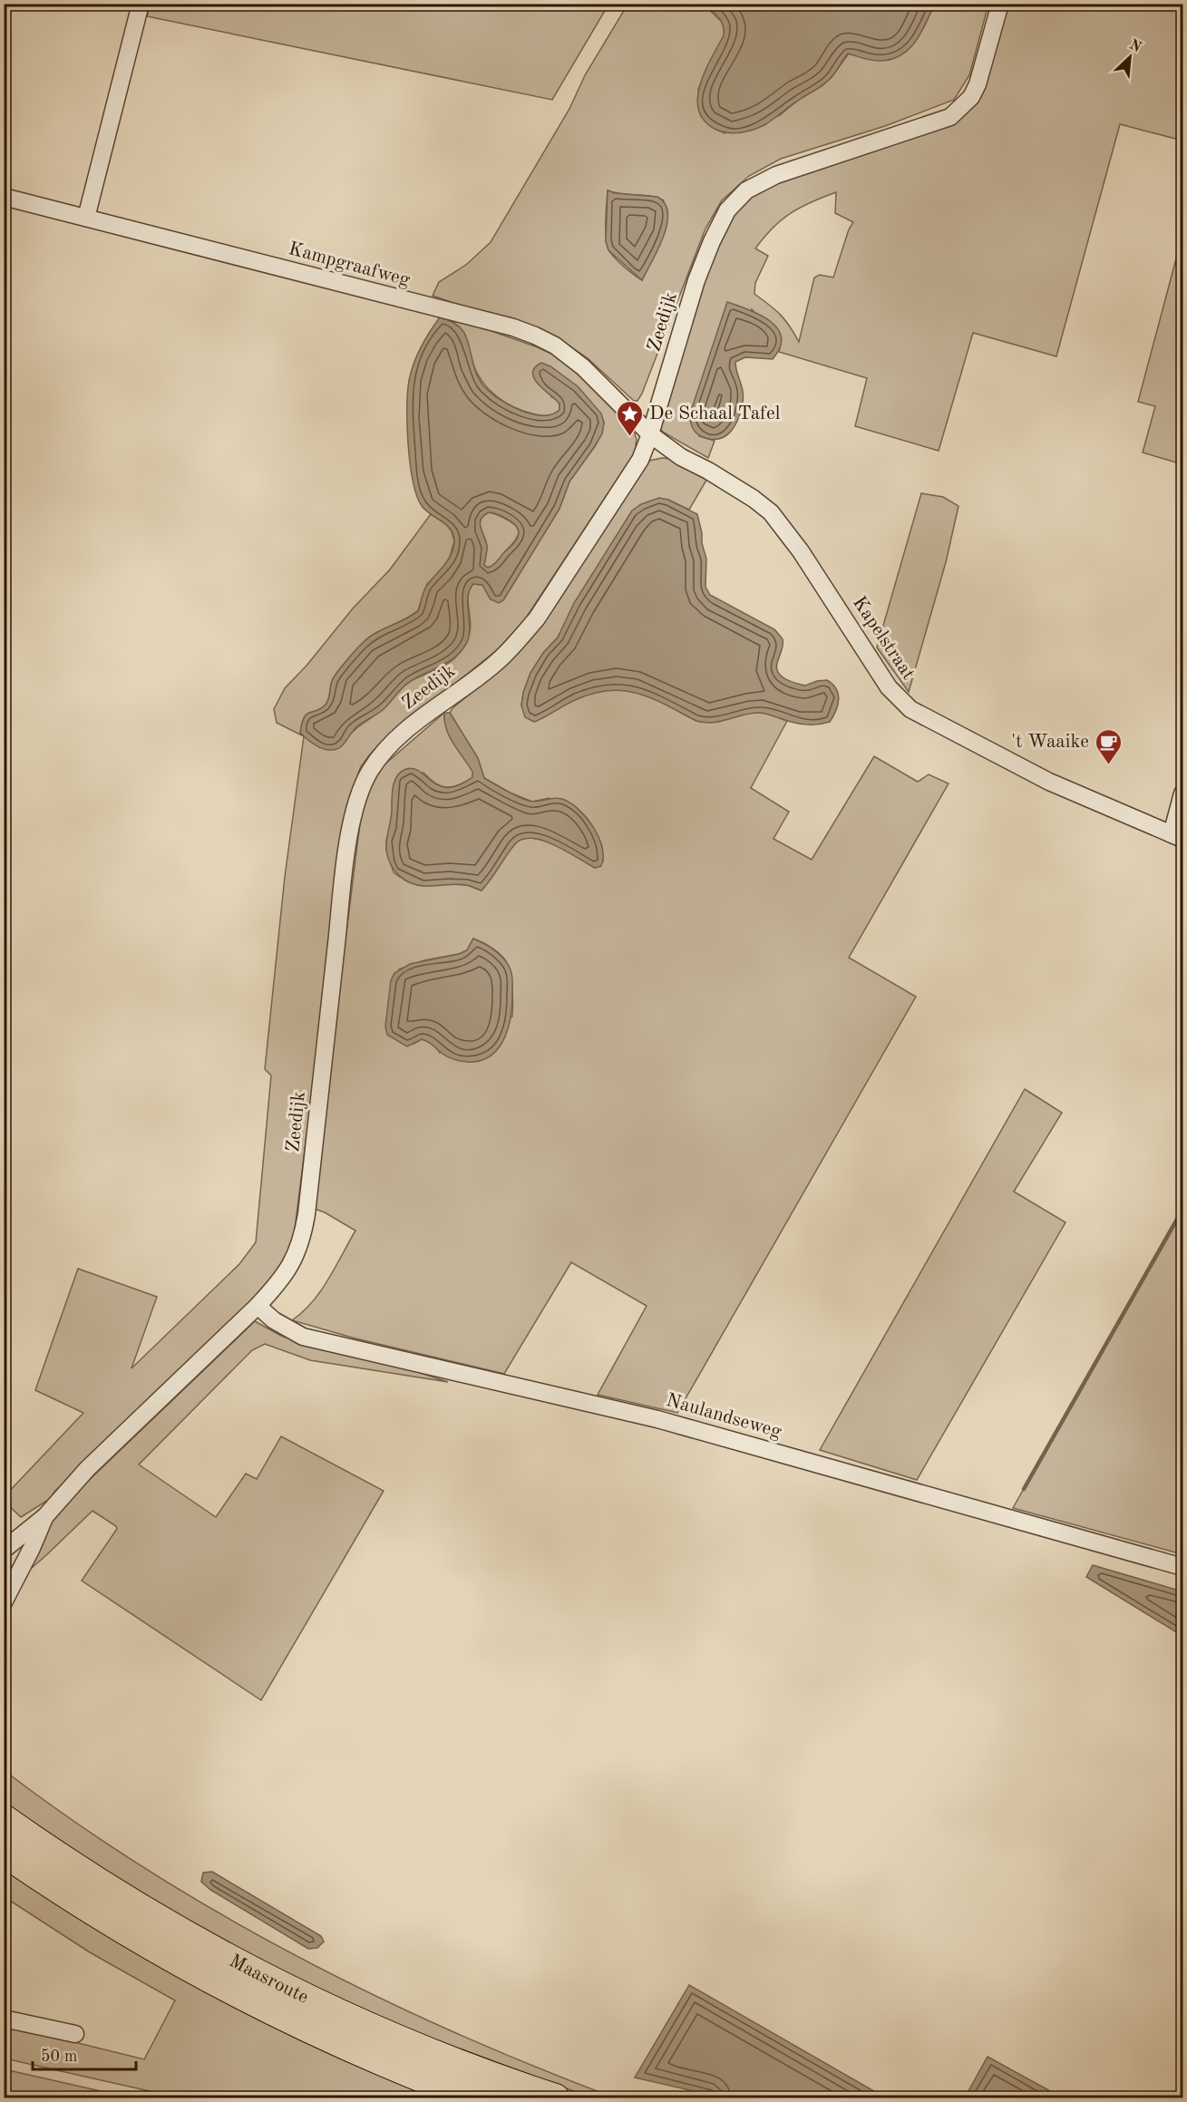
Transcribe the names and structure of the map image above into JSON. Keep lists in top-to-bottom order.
{
  "streets": {
    "highway": ["Maasroute"],
    "street": [
      "Kampgraafweg",
      "Zeedijk",
      "Kapelstraat",
      "Naulandseweg"
    ]
  },
  "crossings": [
    ["Kampgraafweg", "Zeedijk"],
    ["Kampgraafweg", "Kapelstraat"],
    ["Zeedijk", "Kapelstraat"],
    ["Zeedijk", "Naulandseweg"]
  ],
  "places": {
    "place": ["De Schaal Tafel"],
    "cafe": ["'t Waaike"]
  },
  "scale_bar": "50 m",
  "north": "top right"
}
